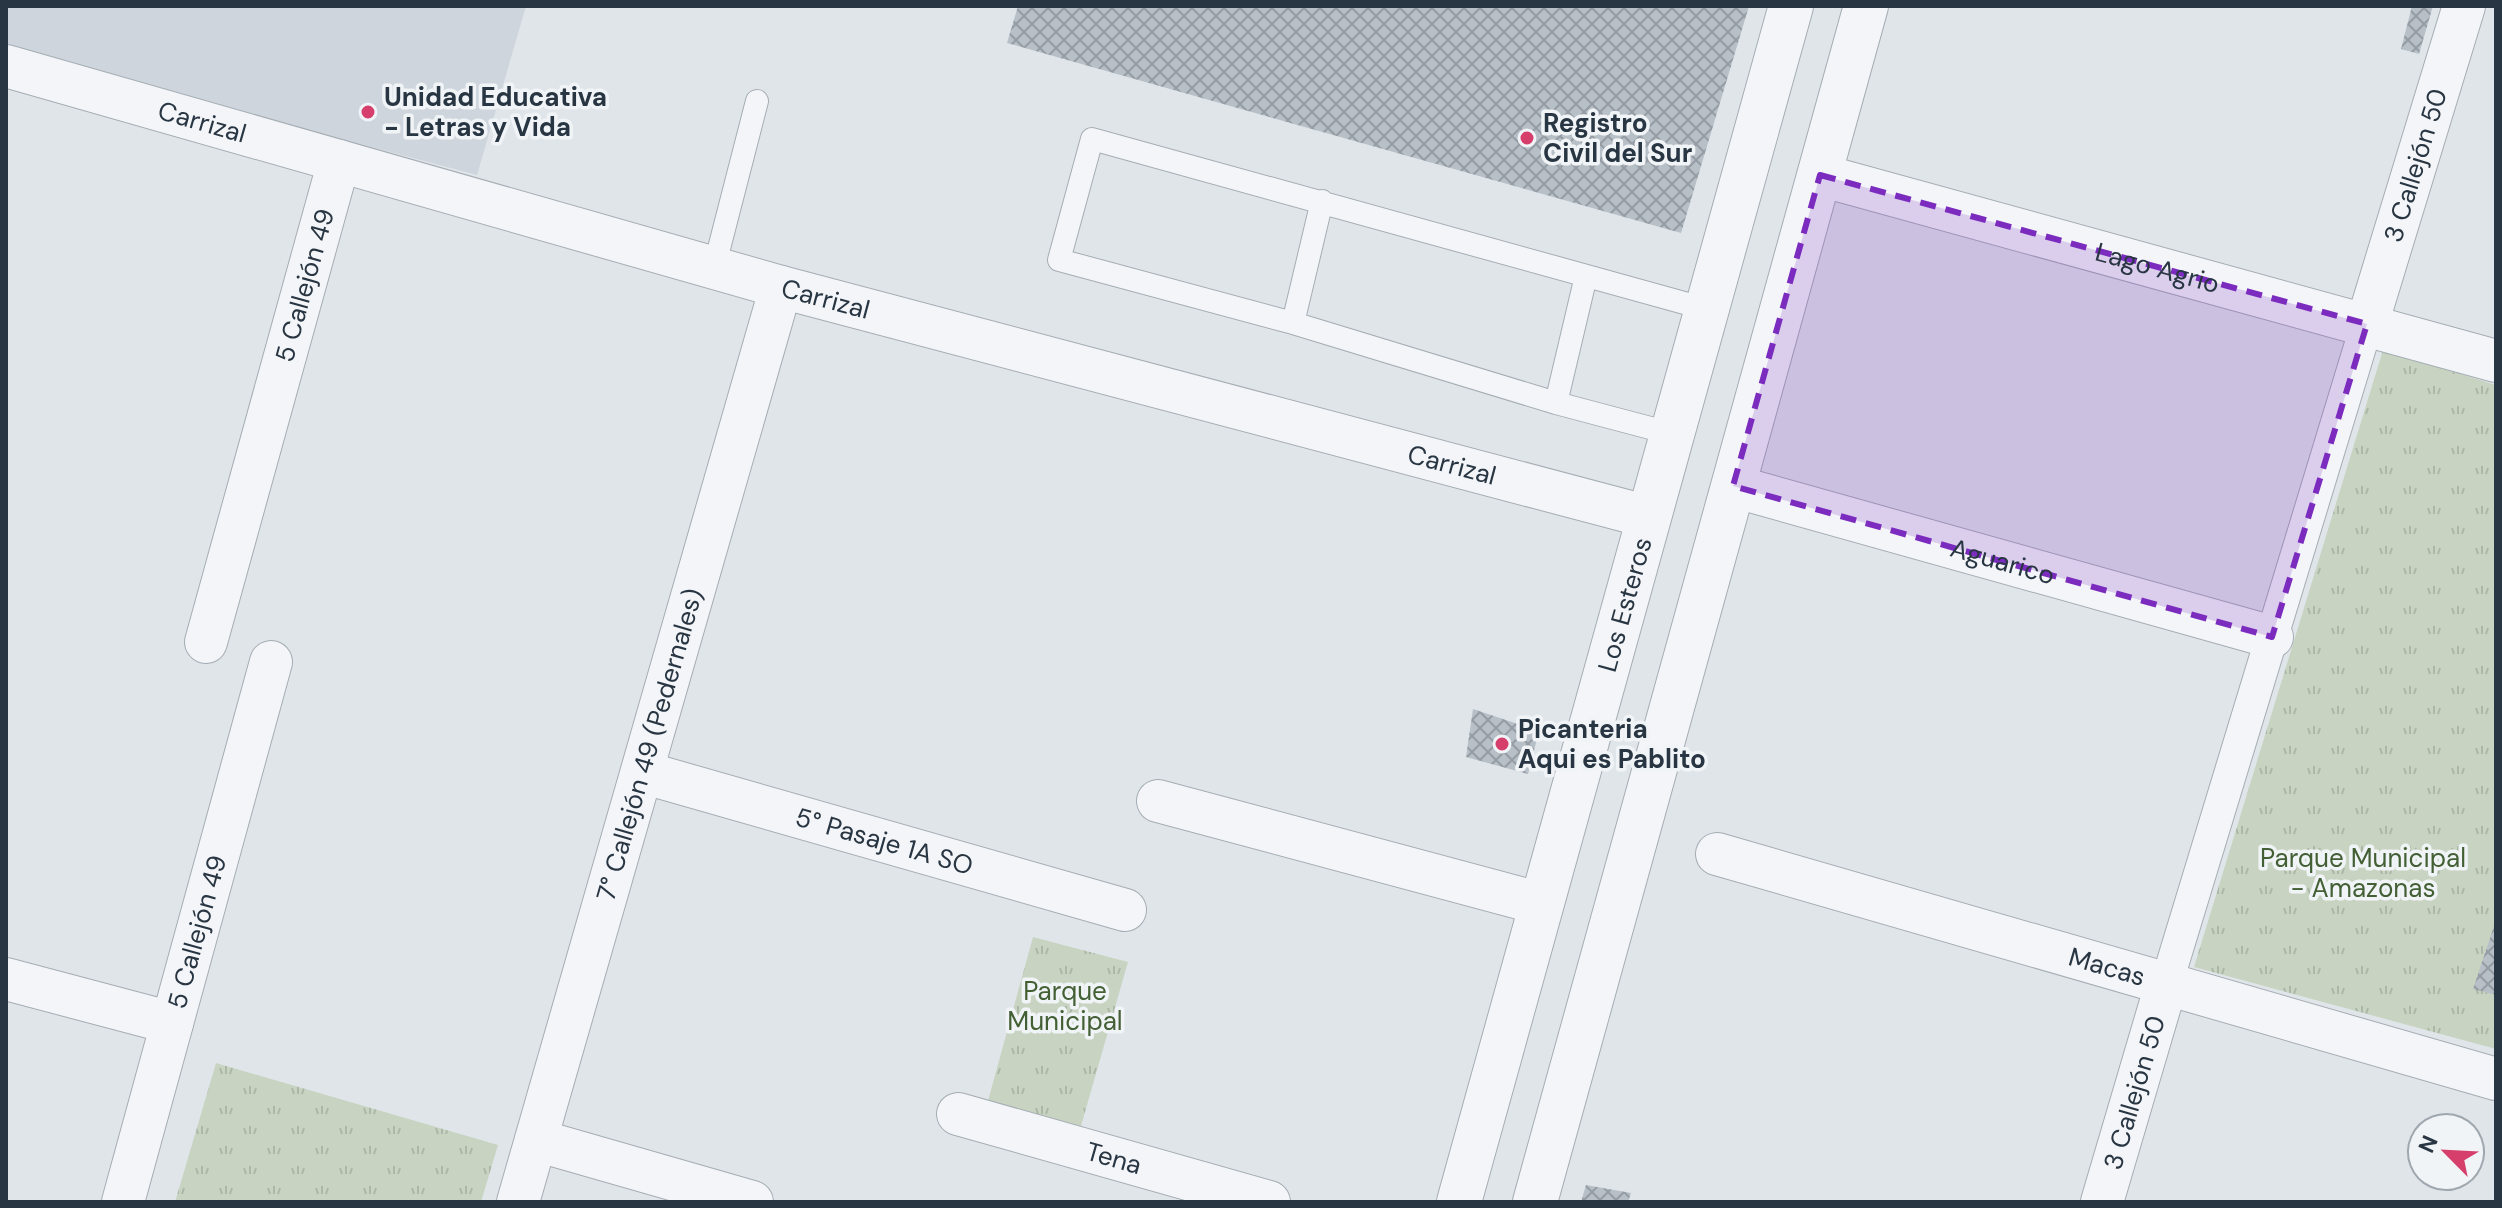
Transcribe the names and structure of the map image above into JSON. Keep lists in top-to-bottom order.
{
  "streets": {
    "street": [
      "Carrizal",
      "3 Callejón 50",
      "Lago Agrio",
      "5 Callejón 49",
      "Aguarico",
      "Los Esteros",
      "7° Callejón 49 (Pedernales)",
      "5° Pasaje 1A SO",
      "Macas",
      "Tena"
    ]
  },
  "crossings": [
    ["Carrizal", "5 Callejón 49"],
    ["Carrizal", "Los Esteros"],
    ["Carrizal", "7° Callejón 49 (Pedernales)"],
    ["3 Callejón 50", "Lago Agrio"],
    ["3 Callejón 50", "Macas"],
    ["7° Callejón 49 (Pedernales)", "5° Pasaje 1A SO"]
  ],
  "parks": ["Parque Municipal - Amazonas", "Parque Municipal"],
  "places": ["Unidad Educativa - Letras y Vida", "Registro Civil del Sur", "Picanteria Aqui es Pablito"],
  "north": "top left"
}
